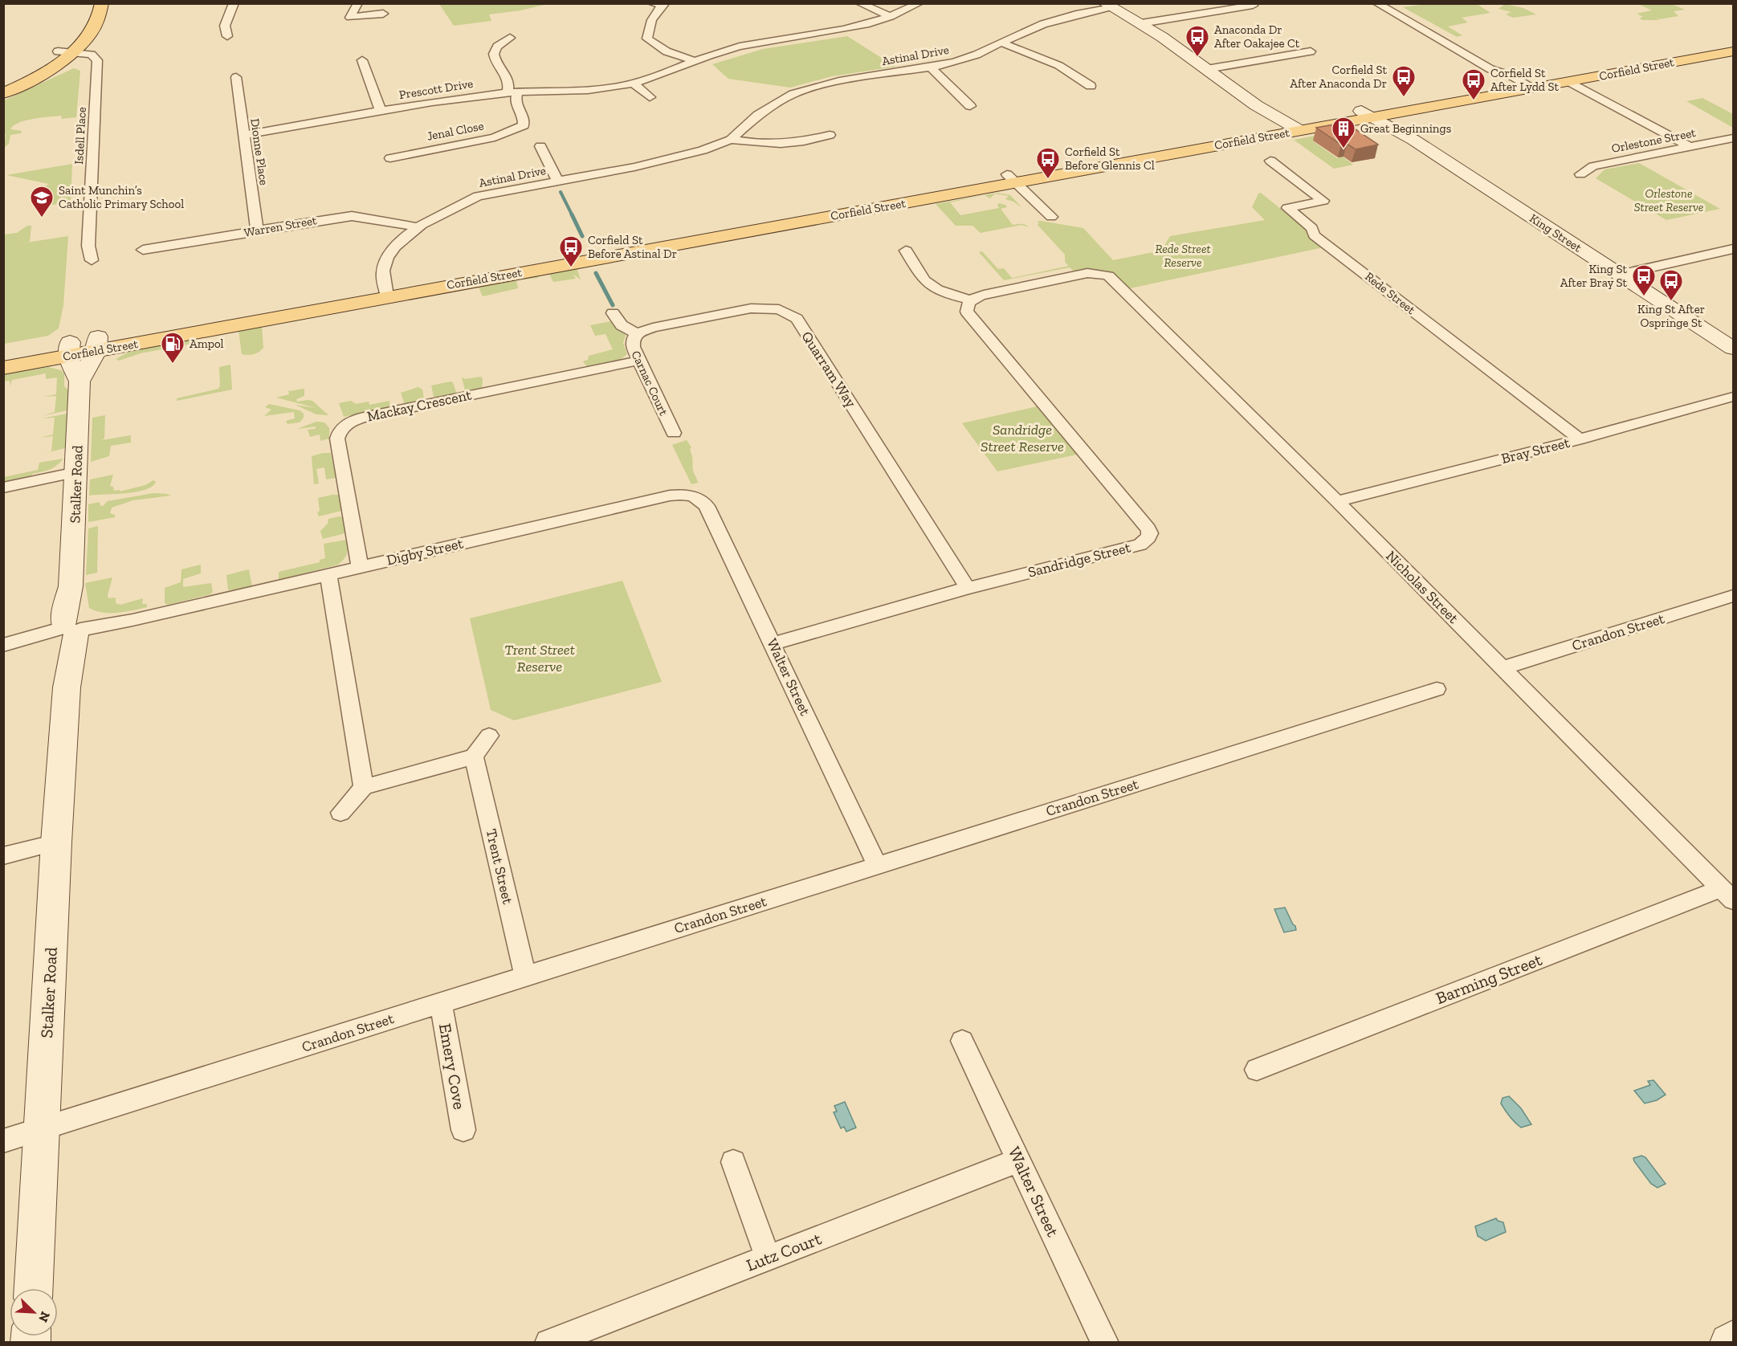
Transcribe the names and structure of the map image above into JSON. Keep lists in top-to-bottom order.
{
  "streets": {
    "main road": ["Corfield Street", "King Street", "Stalker Road"],
    "street": [
      "Astinal Drive",
      "Prescott Drive",
      "Jenal Close",
      "Isdell Place",
      "Orlestone Street",
      "Dionne Place",
      "Warren Street",
      "Rede Street",
      "Quarram Way",
      "Carnac Court",
      "Mackay Crescent",
      "Bray Street",
      "Digby Street",
      "Sandridge Street",
      "Nicholas Street",
      "Crandon Street",
      "Walter Street",
      "Trent Street",
      "Barming Street",
      "Emery Cove",
      "Lutz Court"
    ]
  },
  "crossings": [
    ["Astinal Drive", "Corfield Street"],
    ["Astinal Drive", "Warren Street"],
    ["Corfield Street", "King Street"],
    ["Corfield Street", "Stalker Road"],
    ["Prescott Drive", "Jenal Close"],
    ["Prescott Drive", "Dionne Place"],
    ["Dionne Place", "Warren Street"],
    ["Rede Street", "Bray Street"],
    ["Quarram Way", "Carnac Court"],
    ["Quarram Way", "Sandridge Street"],
    ["Carnac Court", "Mackay Crescent"],
    ["Mackay Crescent", "Digby Street"],
    ["Bray Street", "Nicholas Street"],
    ["Stalker Road", "Digby Street"],
    ["Stalker Road", "Crandon Street"],
    ["Digby Street", "Walter Street"],
    ["Sandridge Street", "Nicholas Street"],
    ["Sandridge Street", "Walter Street"],
    ["Nicholas Street", "Crandon Street"],
    ["Nicholas Street", "Barming Street"],
    ["Crandon Street", "Walter Street"],
    ["Crandon Street", "Trent Street"],
    ["Crandon Street", "Emery Cove"],
    ["Walter Street", "Lutz Court"]
  ],
  "parks": [
    "Orlestone Street Reserve",
    "Rede Street Reserve",
    "Sandridge Street Reserve",
    "Trent Street Reserve"
  ],
  "places": {
    "bus stop": [
      "Anaconda Dr After Oakajee Ct",
      "Corfield St After Anaconda Dr",
      "Corfield St After Lydd St",
      "Corfield St Before Glennis Cl",
      "Corfield St Before Astinal Dr",
      "King St After Bray St",
      "King St After Ospringe St"
    ],
    "building": ["Great Beginnings"],
    "school or university": ["Saint Munchin’s Catholic Primary School"],
    "fuel station": ["Ampol"]
  },
  "north": "bottom right"
}
